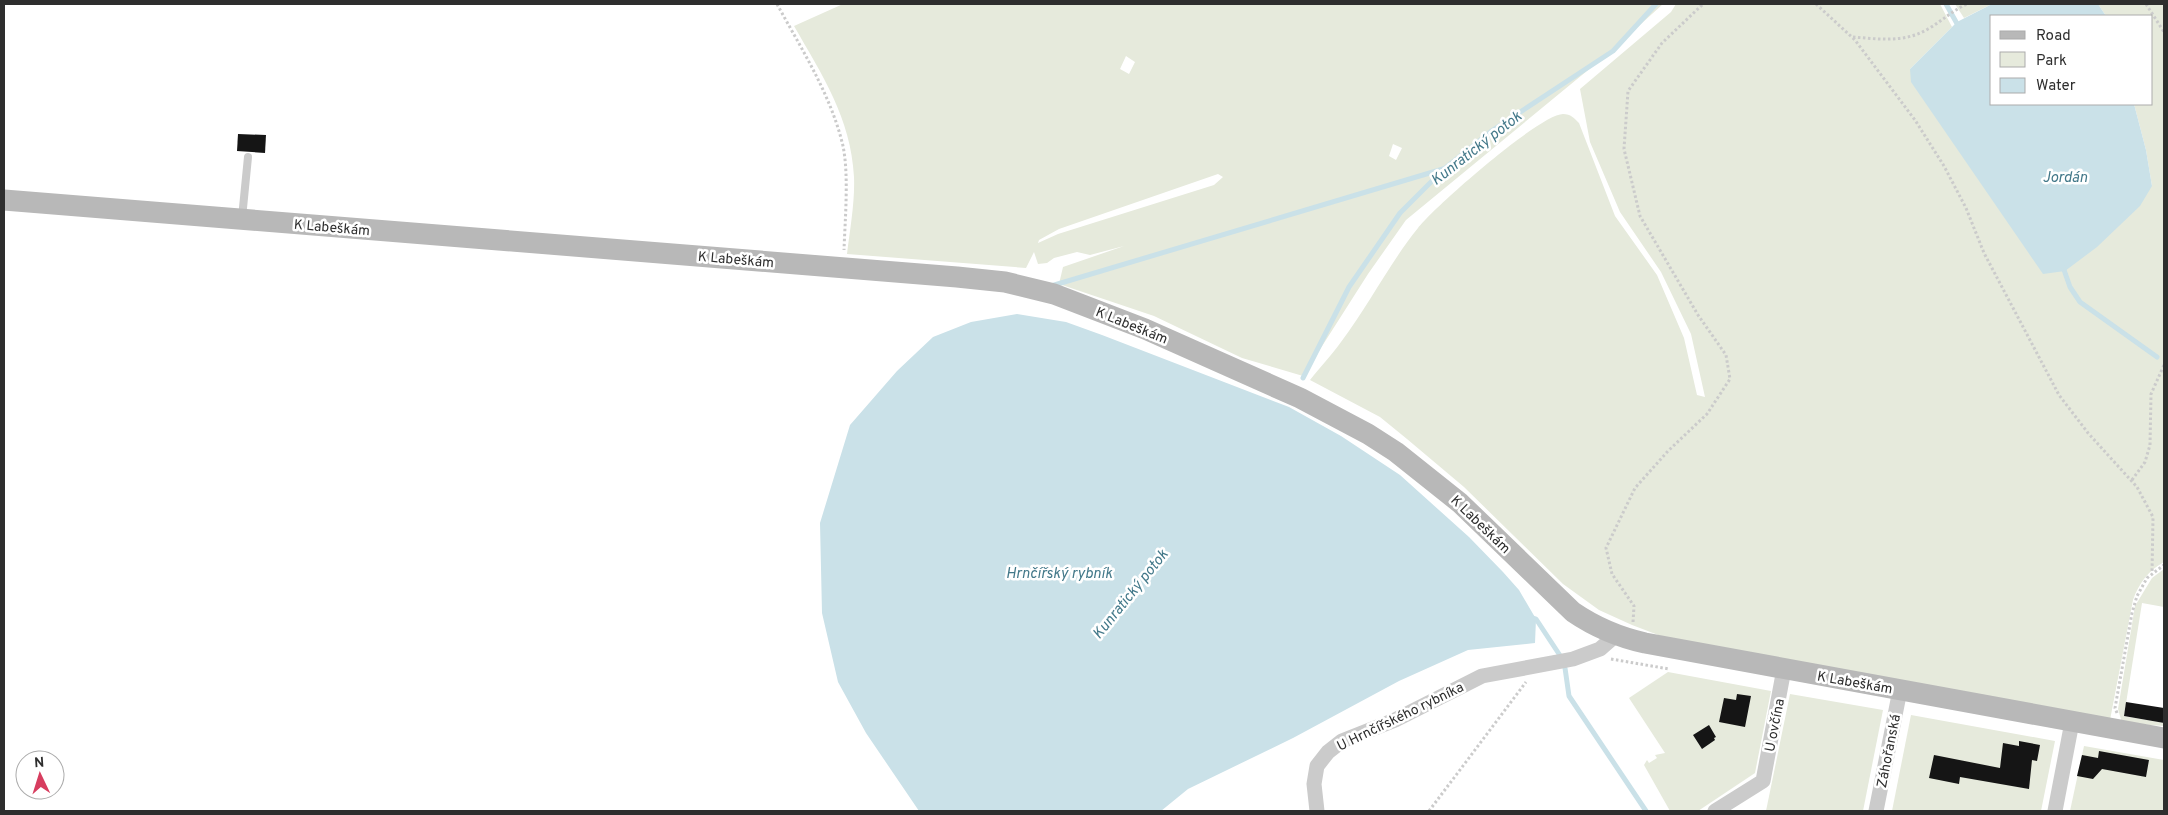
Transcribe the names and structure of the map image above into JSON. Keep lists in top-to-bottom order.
{
  "streets": {
    "street": [
      "K Labeškám",
      "U Hrnčířského rybníka",
      "U ovčína",
      "Záhořanská"
    ]
  },
  "crossings": [
    ["K Labeškám", "U Hrnčířského rybníka"],
    ["K Labeškám", "U ovčína"],
    ["K Labeškám", "Záhořanská"]
  ],
  "water": ["Kunratický potok", "Jordán", "Hrnčířský rybník"],
  "legend": ["Road", "Park", "Water"],
  "north": "top"
}
